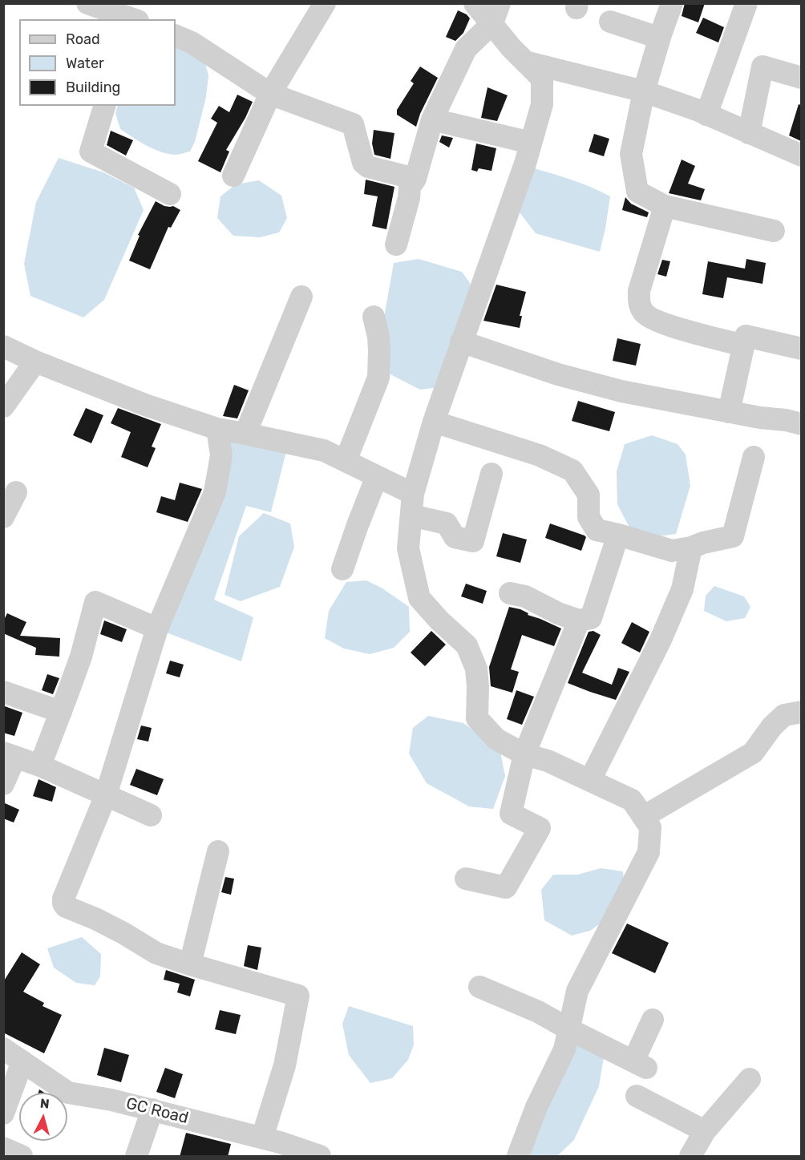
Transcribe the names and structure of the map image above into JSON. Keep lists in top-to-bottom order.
{
  "streets": {
    "street": ["GC Road"]
  },
  "legend": ["Road", "Water", "Building"],
  "north": "top"
}
